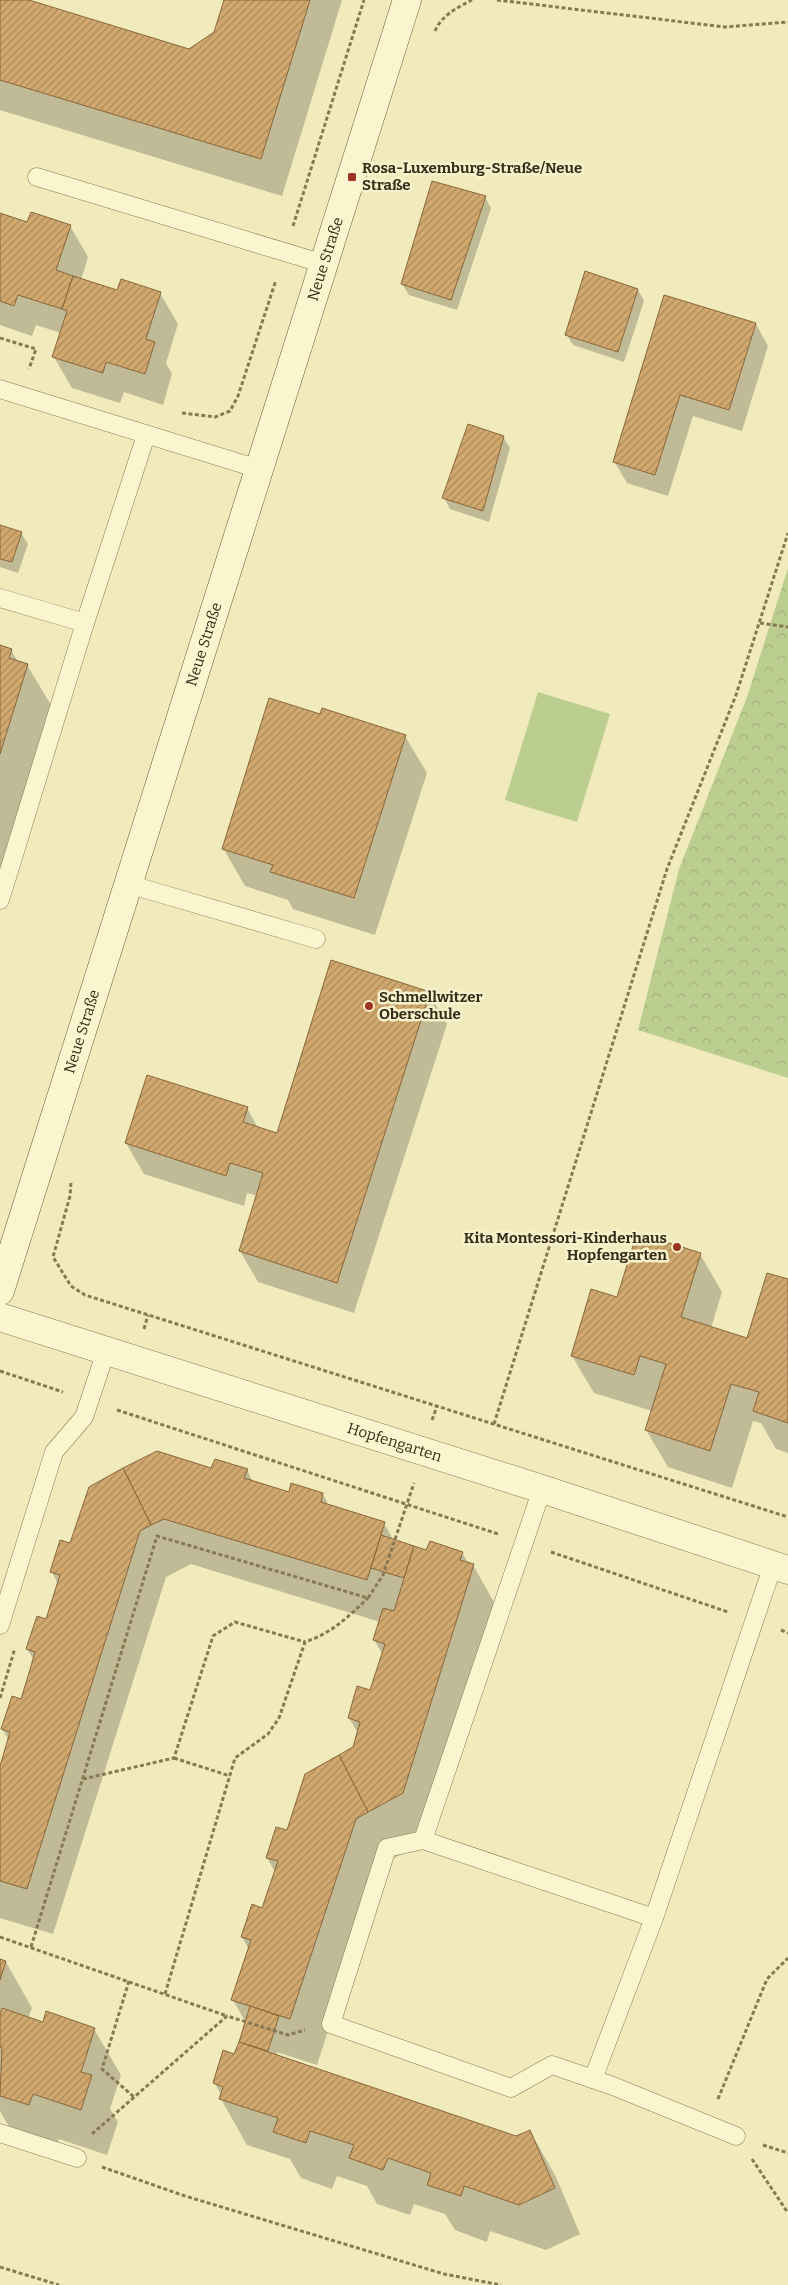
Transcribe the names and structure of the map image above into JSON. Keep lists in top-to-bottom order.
{
  "streets": {
    "street": ["Neue Straße", "Hopfengarten"]
  },
  "places": {
    "transit": ["Rosa-Luxemburg-Straße/Neue Straße"],
    "other": ["Schmellwitzer Oberschule", "Kita Montessori-Kinderhaus Hopfengarten"]
  }
}
